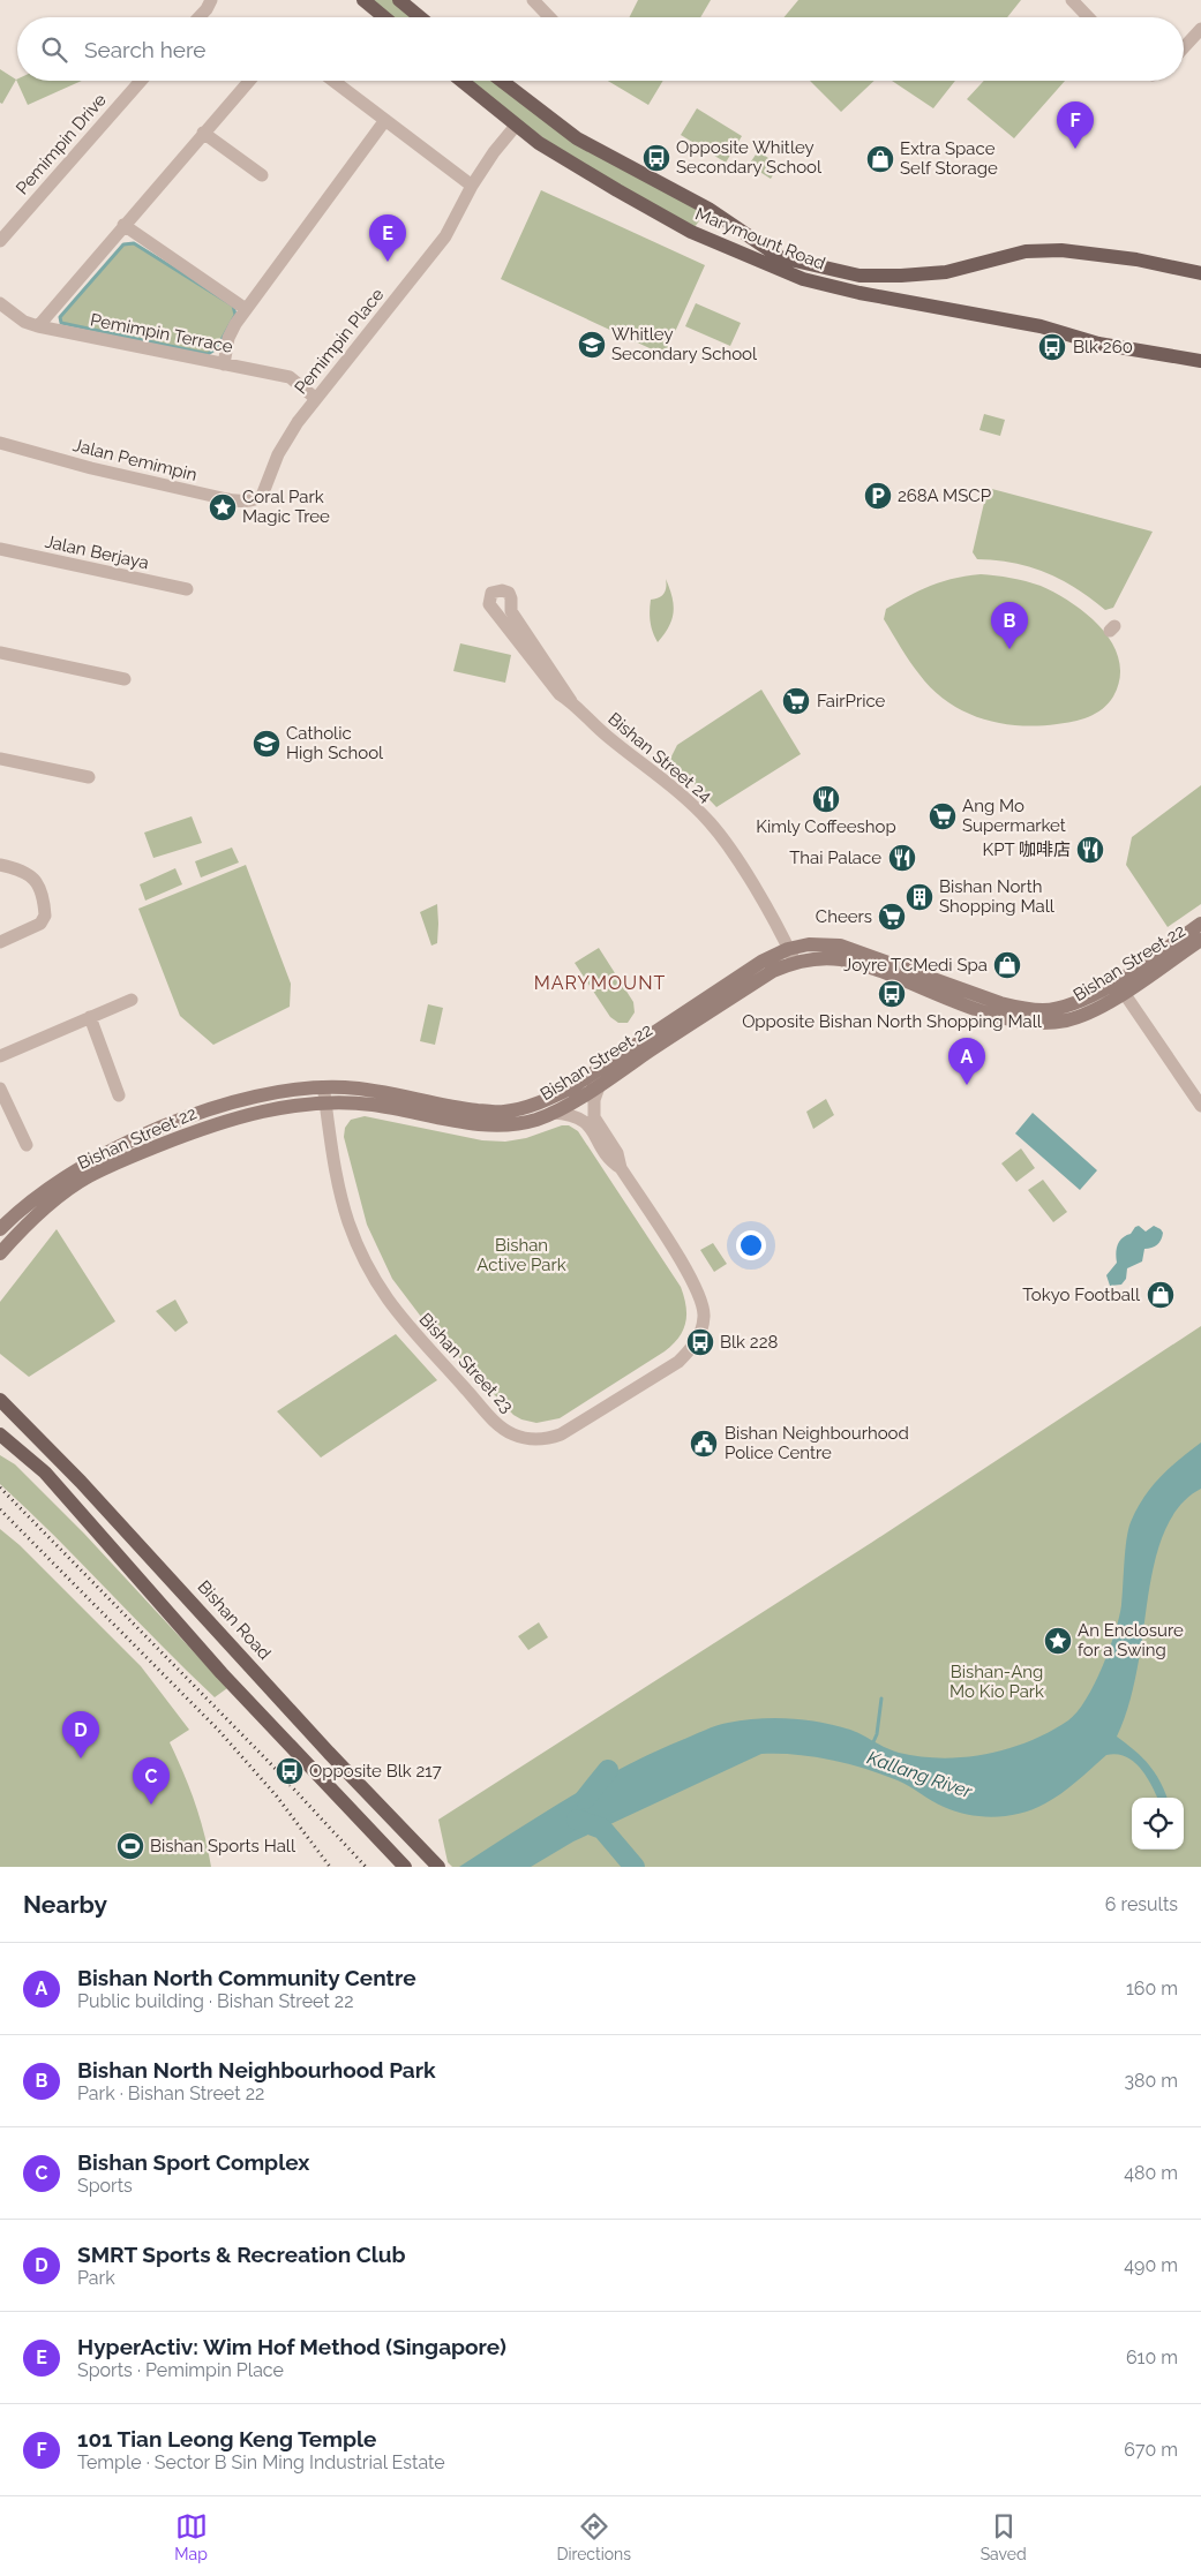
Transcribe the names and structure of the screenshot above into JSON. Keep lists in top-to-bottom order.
{
  "streets": {
    "main road": ["Marymount Road", "Bishan Street 22", "Bishan Road"],
    "street": [
      "Pemimpin Drive",
      "Pemimpin Terrace",
      "Pemimpin Place",
      "Jalan Pemimpin",
      "Jalan Berjaya",
      "Bishan Street 24",
      "Bishan Street 23"
    ]
  },
  "crossings": [
    ["Marymount Road", "Pemimpin Place"],
    ["Pemimpin Terrace", "Pemimpin Place"],
    ["Pemimpin Place", "Jalan Pemimpin"],
    ["Bishan Street 24", "Bishan Street 22"],
    ["Bishan Street 22", "Bishan Street 23"]
  ],
  "districts": ["MARYMOUNT"],
  "water": ["Kallang River"],
  "parks": ["Bishan Active Park", "Bishan-Ang Mo Kio Park"],
  "places": {
    "bus stop": [
      "Opposite Whitley Secondary School",
      "Blk 260",
      "Opposite Bishan North Shopping Mall",
      "Blk 228",
      "Opposite Blk 217"
    ],
    "shop": ["Extra Space Self Storage", "Joyre TCMedi Spa", "Tokyo Football"],
    "school or university": ["Whitley Secondary School", "Catholic High School"],
    "parking": ["268A MSCP"],
    "place": ["Coral Park Magic Tree", "An Enclosure for a Swing"],
    "supermarket": ["FairPrice", "Ang Mo Supermarket", "Cheers"],
    "restaurant": ["Kimly Coffeeshop", "KPT 咖啡店", "Thai Palace"],
    "building": ["Bishan North Shopping Mall"],
    "public building": ["Bishan Neighbourhood Police Centre"],
    "sports": ["Bishan Sports Hall"]
  },
  "page": {
    "search": "Search here",
    "pins": [
      "F",
      "E",
      "B",
      "A",
      "D",
      "C"
    ],
    "heading": ["Nearby", "6 results"],
    "list": [
      {
        "mark": "A",
        "name": "Bishan North Community Centre",
        "note": "Public building · Bishan Street 22",
        "value": "160 m"
      },
      {
        "mark": "B",
        "name": "Bishan North Neighbourhood Park",
        "note": "Park · Bishan Street 22",
        "value": "380 m"
      },
      {
        "mark": "C",
        "name": "Bishan Sport Complex",
        "note": "Sports",
        "value": "480 m"
      },
      {
        "mark": "D",
        "name": "SMRT Sports & Recreation Club",
        "note": "Park",
        "value": "490 m"
      },
      {
        "mark": "E",
        "name": "HyperActiv: Wim Hof Method (Singapore)",
        "note": "Sports · Pemimpin Place",
        "value": "610 m"
      },
      {
        "mark": "F",
        "name": "101 Tian Leong Keng Temple",
        "note": "Temple · Sector B Sin Ming Industrial Estate",
        "value": "670 m"
      }
    ],
    "nav": ["Map", "Directions", "Saved"]
  }
}
